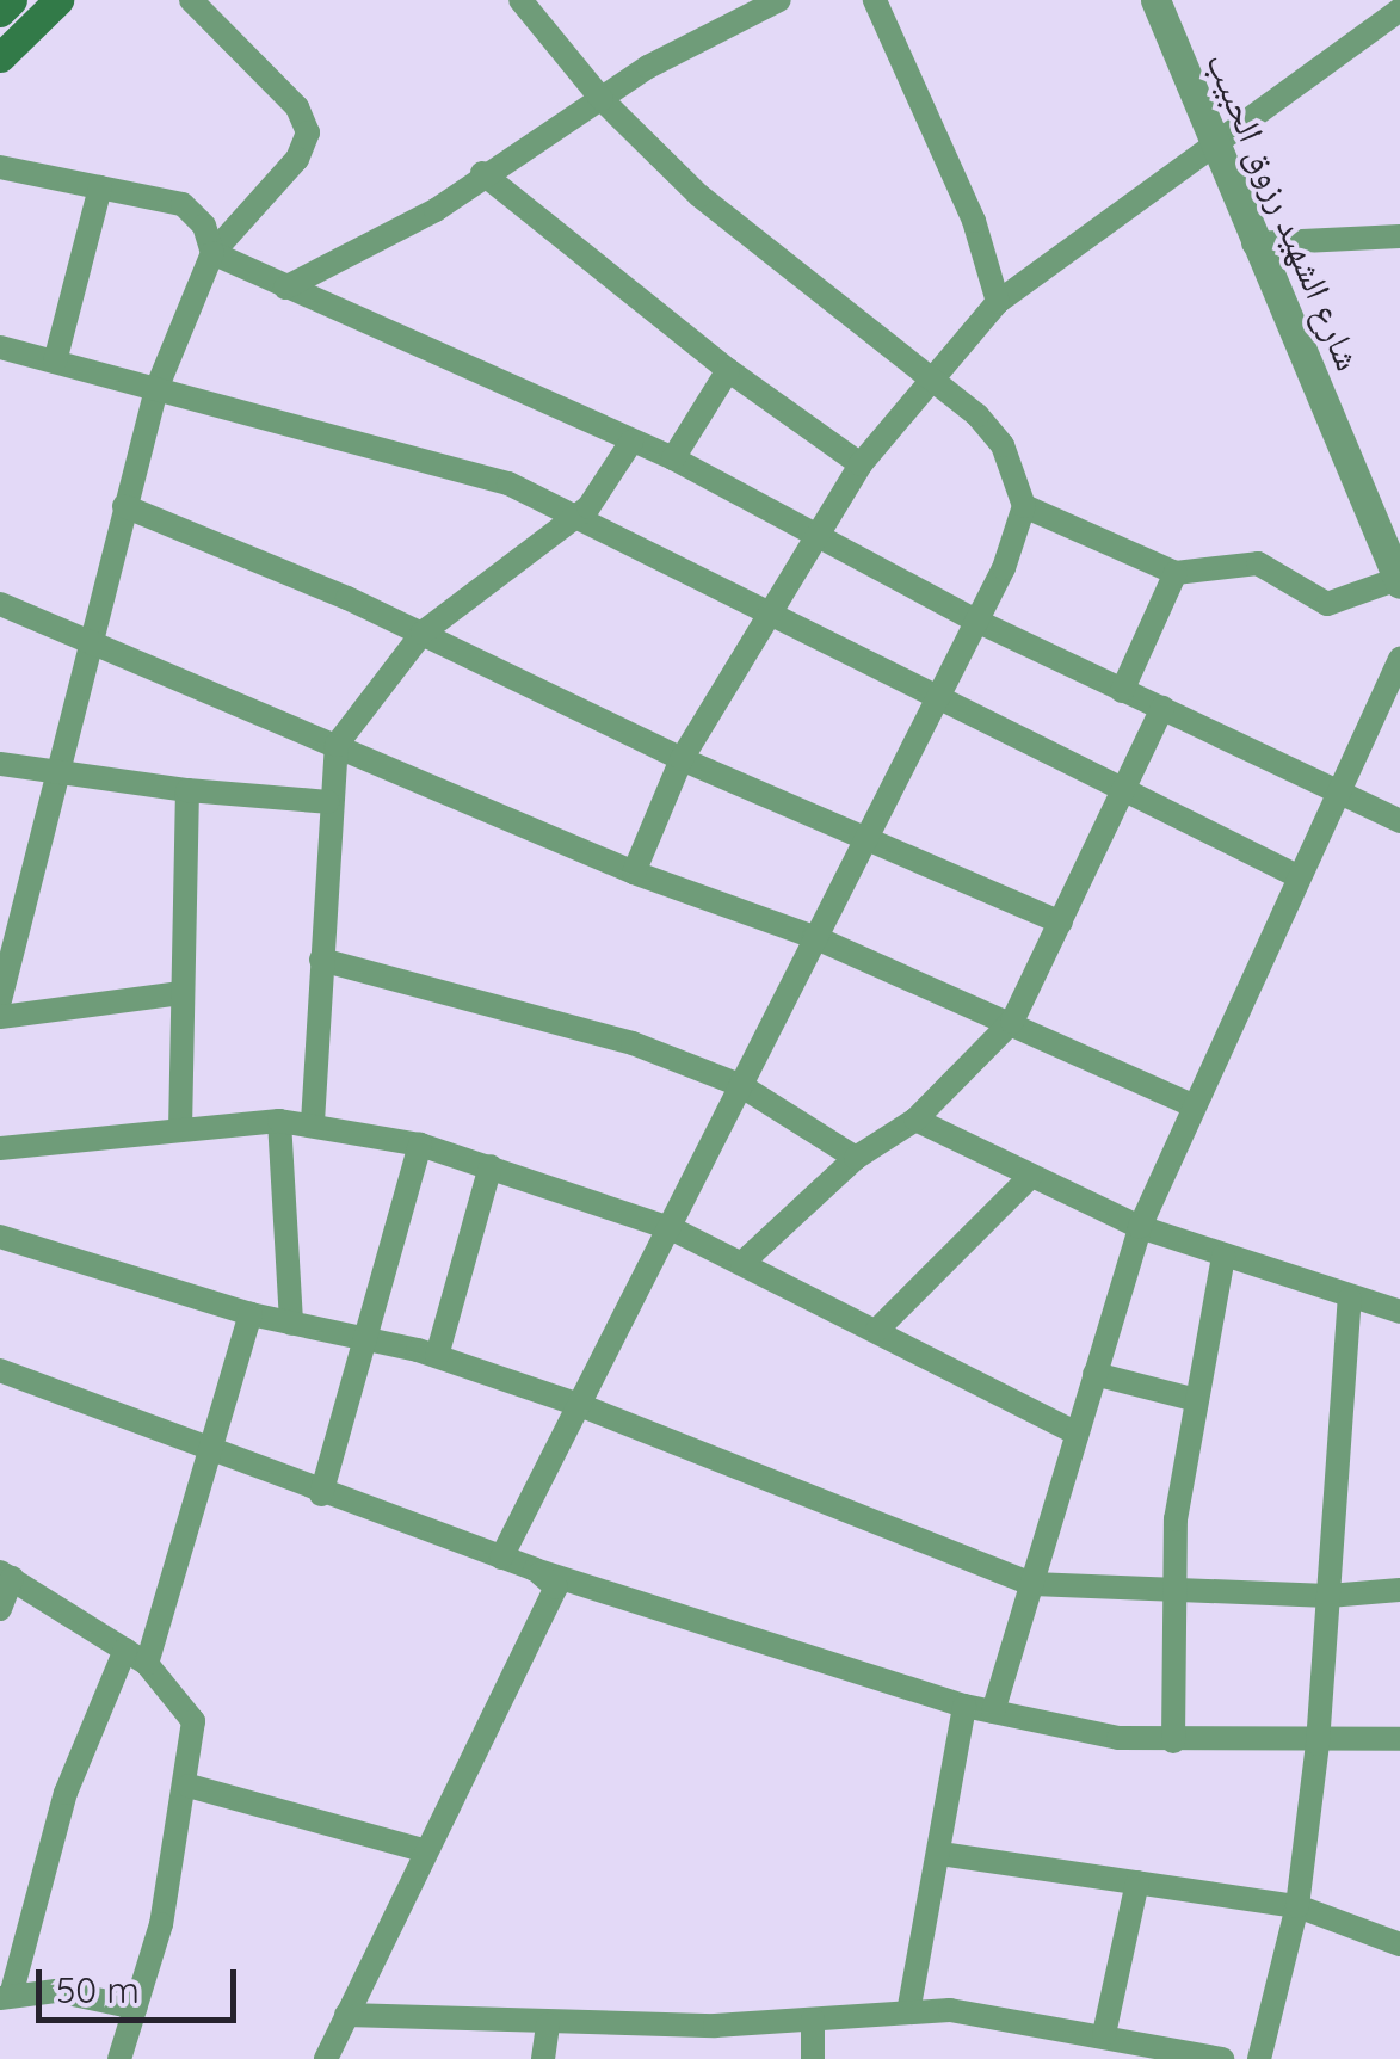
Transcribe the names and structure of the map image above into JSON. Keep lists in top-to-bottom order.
{
  "streets": {
    "street": ["شارع الشهيد رزوق الحبيب"]
  },
  "scale_bar": "50 m"
}
